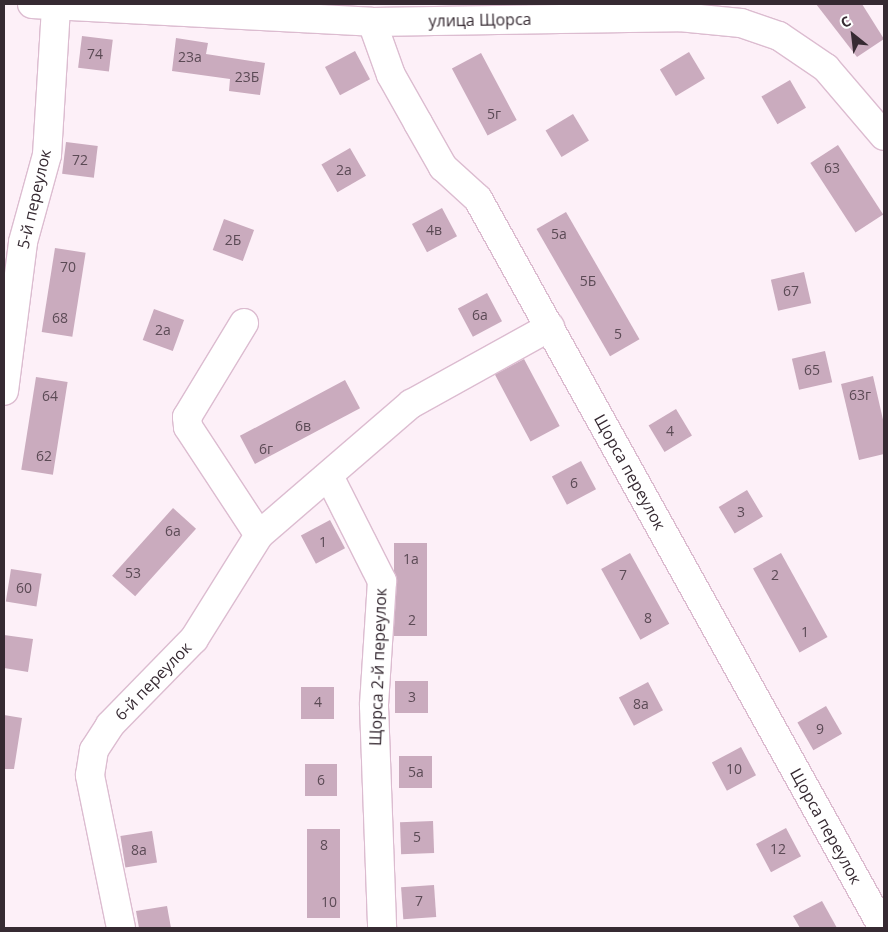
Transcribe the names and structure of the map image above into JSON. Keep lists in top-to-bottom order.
{
  "streets": {
    "street": [
      "улица Щорса",
      "5-й переулок",
      "Щорса переулок",
      "Щорса 2-й переулок",
      "6-й переулок"
    ]
  },
  "crossings": [
    ["улица Щорса", "5-й переулок"],
    ["улица Щорса", "Щорса переулок"],
    ["Щорса 2-й переулок", "6-й переулок"]
  ],
  "house_numbers": [
    "74",
    "23а",
    "23Б",
    "5г",
    "72",
    "63",
    "2а",
    "4в",
    "5а",
    "2Б",
    "70",
    "5Б",
    "67",
    "6а",
    "68",
    "2а",
    "5",
    "65",
    "63г",
    "64",
    "6в",
    "4",
    "6г",
    "62",
    "6",
    "3",
    "6а",
    "1",
    "1а",
    "53",
    "7",
    "2",
    "60",
    "8",
    "2",
    "1",
    "3",
    "4",
    "8а",
    "9",
    "10",
    "5а",
    "6",
    "5",
    "8",
    "12",
    "8а",
    "7",
    "10"
  ],
  "north": "top left"
}
